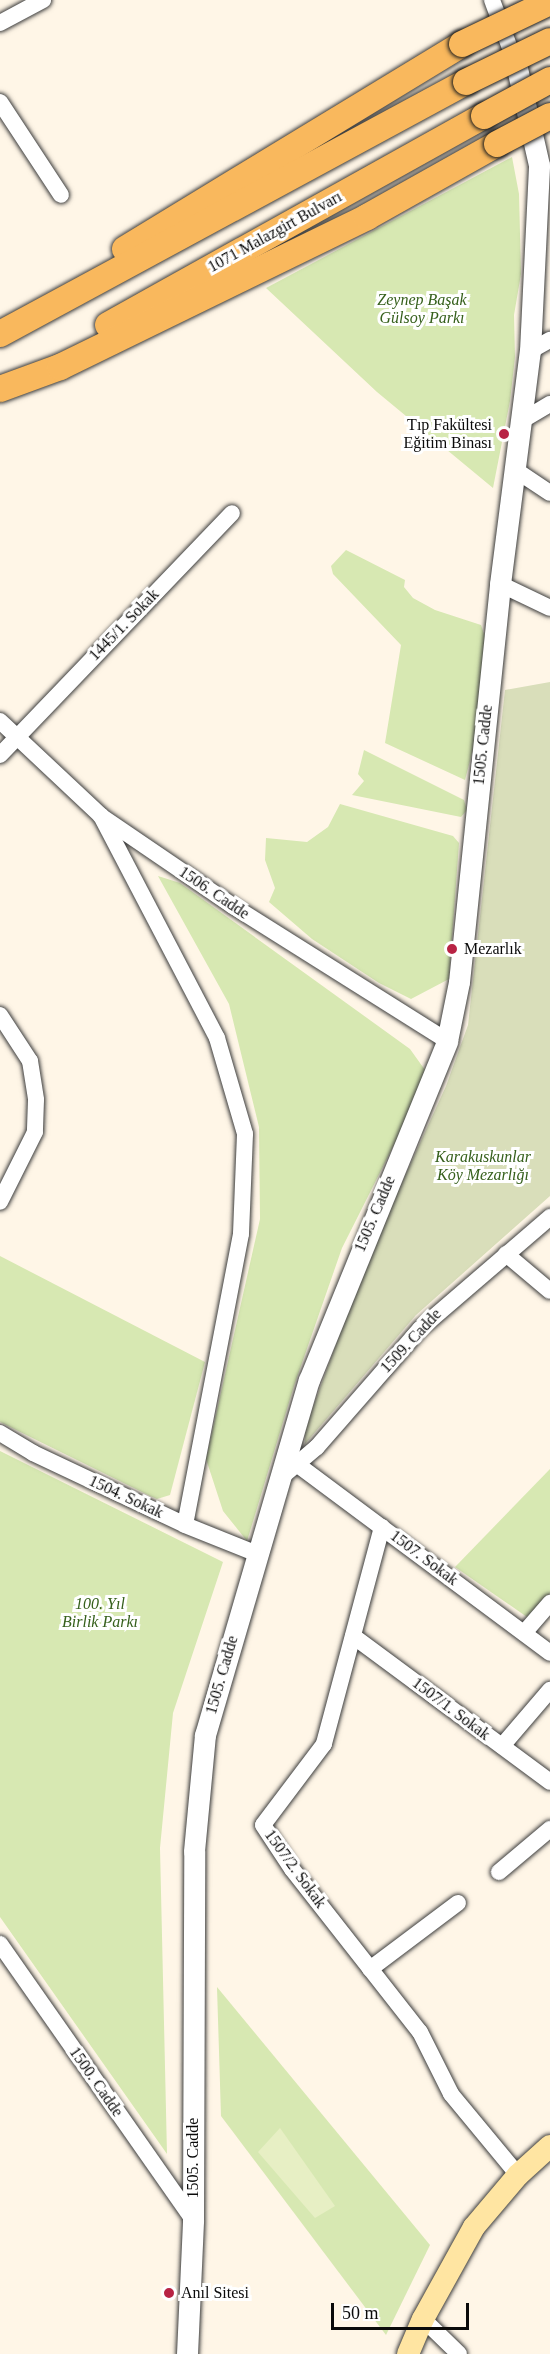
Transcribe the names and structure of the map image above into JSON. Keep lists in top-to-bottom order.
{
  "streets": {
    "main road": ["1071 Malazgirt Bulvarı"],
    "street": [
      "1445/1. Sokak",
      "1505. Cadde",
      "1506. Cadde",
      "1509. Cadde",
      "1504. Sokak",
      "1507. Sokak",
      "1507/1. Sokak",
      "1507/2. Sokak",
      "1500. Cadde"
    ]
  },
  "crossings": [
    ["1445/1. Sokak", "1506. Cadde"],
    ["1505. Cadde", "1506. Cadde"],
    ["1505. Cadde", "1509. Cadde"],
    ["1505. Cadde", "1504. Sokak"],
    ["1505. Cadde", "1507. Sokak"],
    ["1505. Cadde", "1500. Cadde"],
    ["1509. Cadde", "1507. Sokak"],
    ["1507. Sokak", "1507/2. Sokak"],
    ["1507/1. Sokak", "1507/2. Sokak"]
  ],
  "parks": ["Zeynep Başak Gülsoy Parkı", "Karakuskunlar Köy Mezarlığı", "100. Yıl Birlik Parkı"],
  "places": ["Tıp Fakültesi Eğitim Binası", "Mezarlık", "Anıl Sitesi"],
  "scale_bar": "50 m"
}
